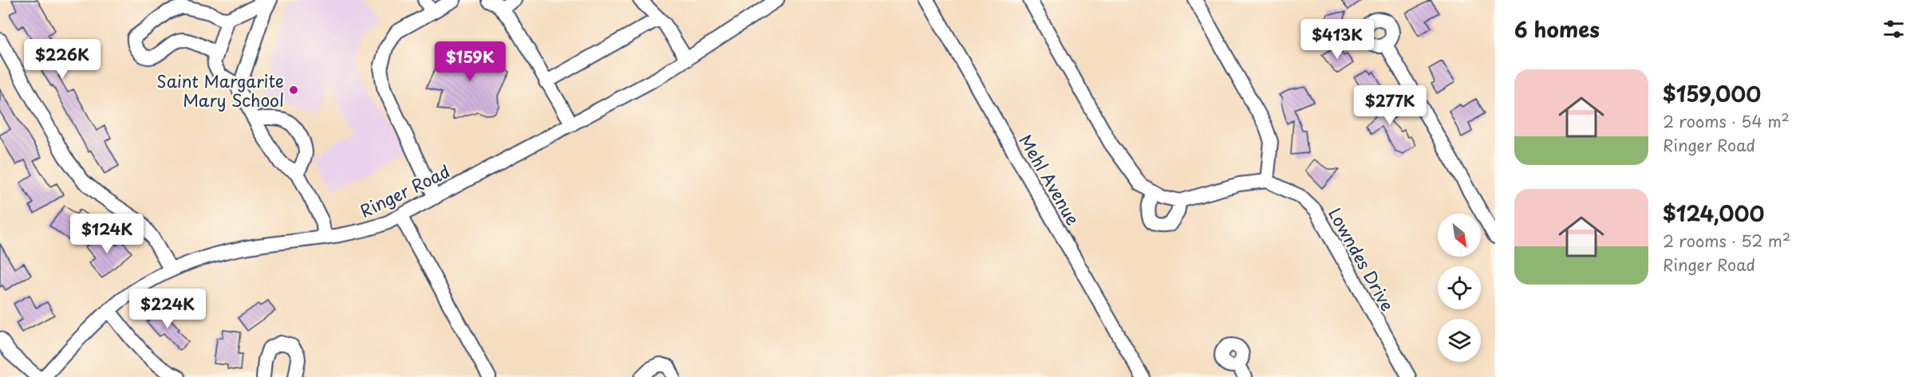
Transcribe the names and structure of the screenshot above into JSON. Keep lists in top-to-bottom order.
{
  "streets": {
    "street": ["Mehl Avenue", "Ringer Road", "Lowndes Drive"]
  },
  "places": ["Saint Margarite Mary School"],
  "north": "bottom right",
  "page": {
    "heading": "6 homes",
    "price": [
      "$413K",
      "$226K",
      "$159K",
      "$277K",
      "$124K",
      "$224K"
    ],
    "list": [
      {
        "name": "$159,000",
        "note": "2 rooms · 54 m² · Ringer Road"
      },
      {
        "name": "$124,000",
        "note": "2 rooms · 52 m² · Ringer Road"
      }
    ]
  }
}
